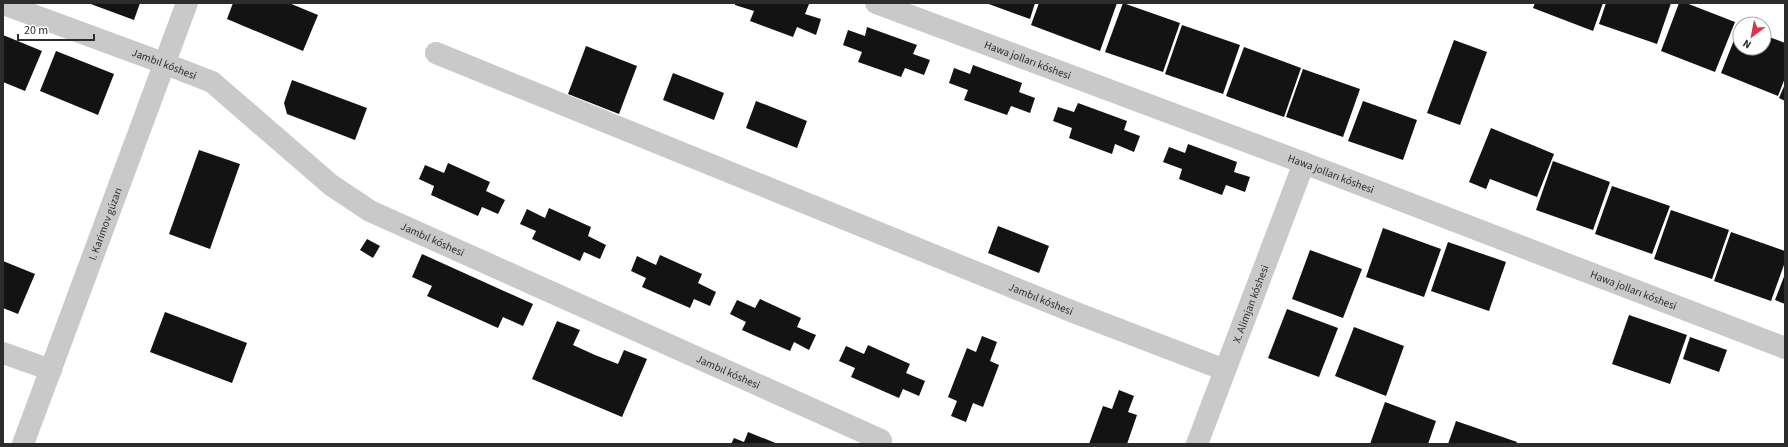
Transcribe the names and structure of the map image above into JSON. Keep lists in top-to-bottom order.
{
  "streets": {
    "street": [
      "Hawa jolları kóshesi",
      "Jambıl kóshesi",
      "I. Karimov gúzarı",
      "X. Alimjan kóshesi"
    ]
  },
  "crossings": [
    ["Hawa jolları kóshesi", "X. Alimjan kóshesi"],
    ["Jambıl kóshesi", "I. Karimov gúzarı"],
    ["Jambıl kóshesi", "X. Alimjan kóshesi"]
  ],
  "scale_bar": "20 m",
  "north": "bottom left"
}
